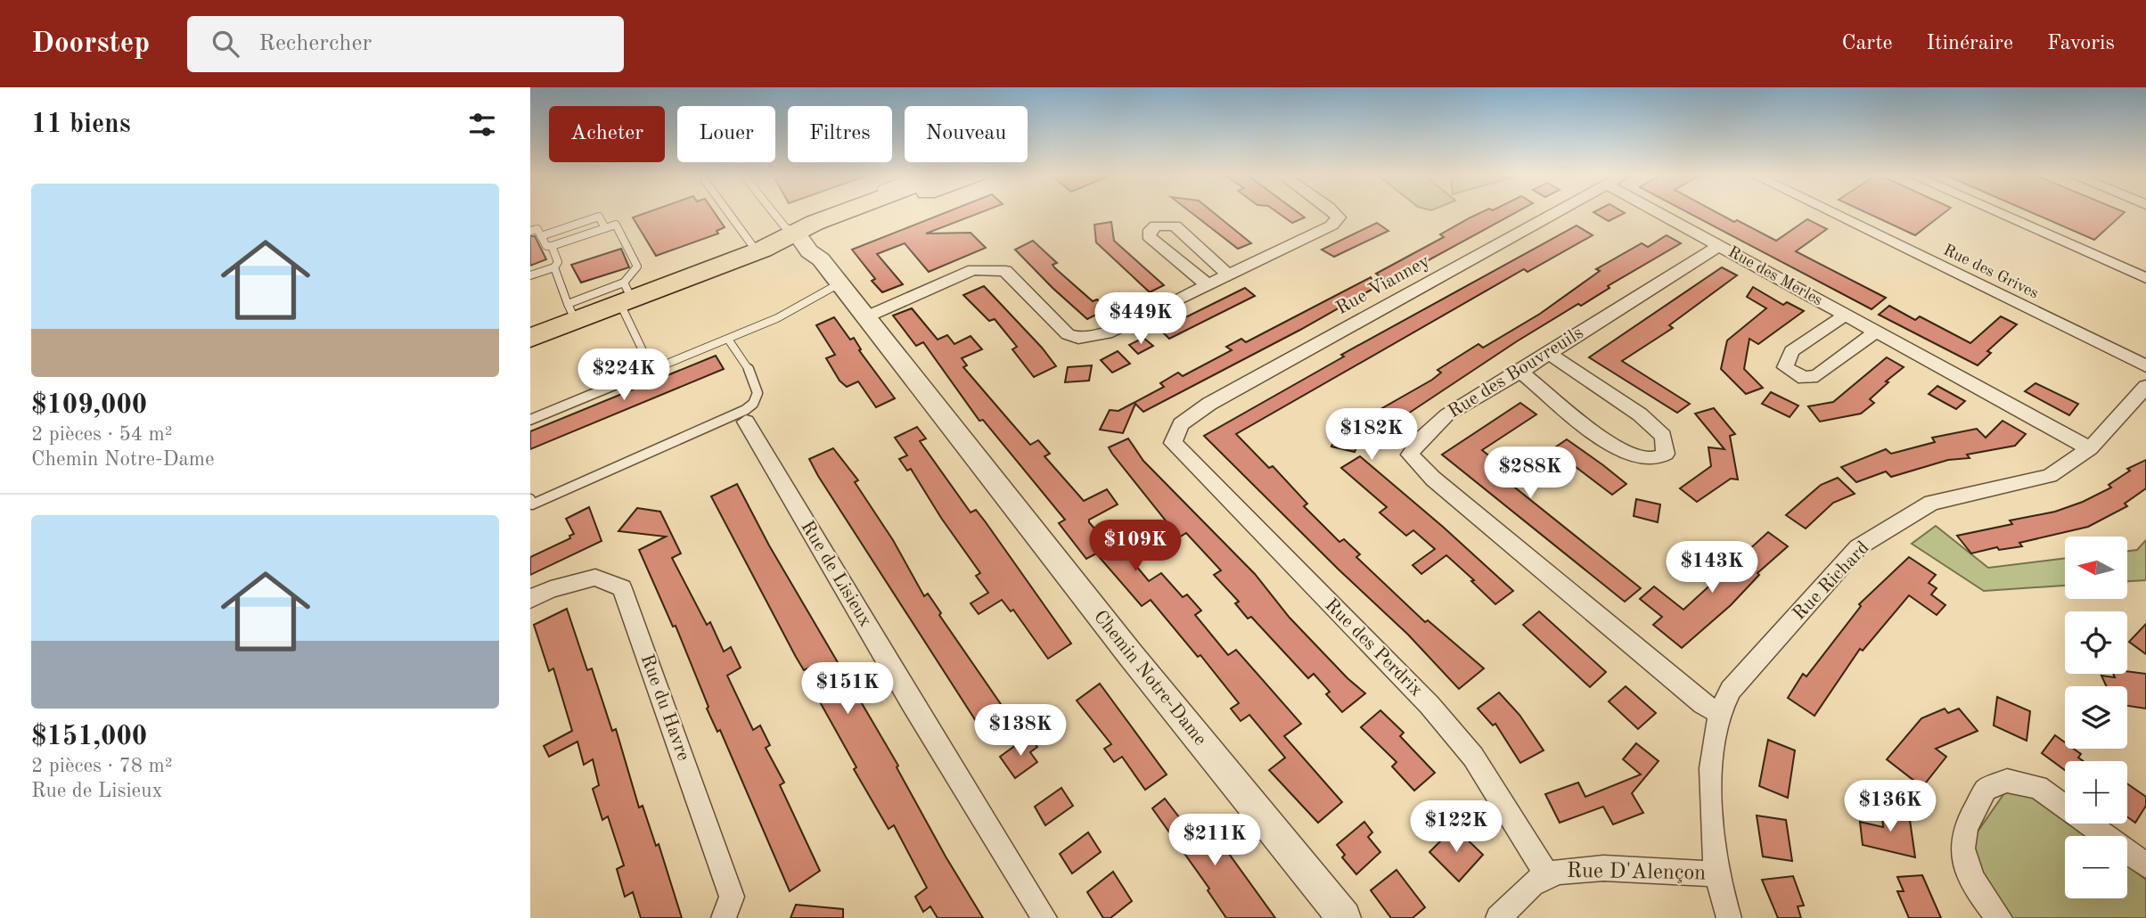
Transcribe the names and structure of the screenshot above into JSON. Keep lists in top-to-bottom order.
{
  "streets": {
    "street": [
      "Rue des Grives",
      "Rue des Merles",
      "Rue Vianney",
      "Rue des Bouvreuils",
      "Rue de Lisieux",
      "Rue Richard",
      "Rue des Perdrix",
      "Chemin Notre-Dame",
      "Rue du Havre",
      "Rue D'Alençon"
    ]
  },
  "crossings": [
    ["Rue des Merles", "Rue des Bouvreuils"],
    ["Rue des Merles", "Rue Richard"],
    ["Rue Vianney", "Rue des Perdrix"],
    ["Rue des Bouvreuils", "Rue Richard"],
    ["Rue Richard", "Rue D'Alençon"],
    ["Rue des Perdrix", "Rue D'Alençon"]
  ],
  "north": "left",
  "page": {
    "header": "Doorstep",
    "search": "Rechercher",
    "nav": ["Carte", "Itinéraire", "Favoris"],
    "heading": "11 biens",
    "chip": [
      "Acheter",
      "Louer",
      "Filtres",
      "Nouveau"
    ],
    "list": [
      {
        "name": "$109,000",
        "note": "2 pièces · 54 m² · Chemin Notre-Dame"
      },
      {
        "name": "$151,000",
        "note": "2 pièces · 78 m² · Rue de Lisieux"
      }
    ],
    "price": [
      "$449K",
      "$224K",
      "$182K",
      "$288K",
      "$109K",
      "$143K",
      "$151K",
      "$138K",
      "$136K",
      "$122K",
      "$211K"
    ],
    "map_buttons": ["+", "−"]
  }
}
